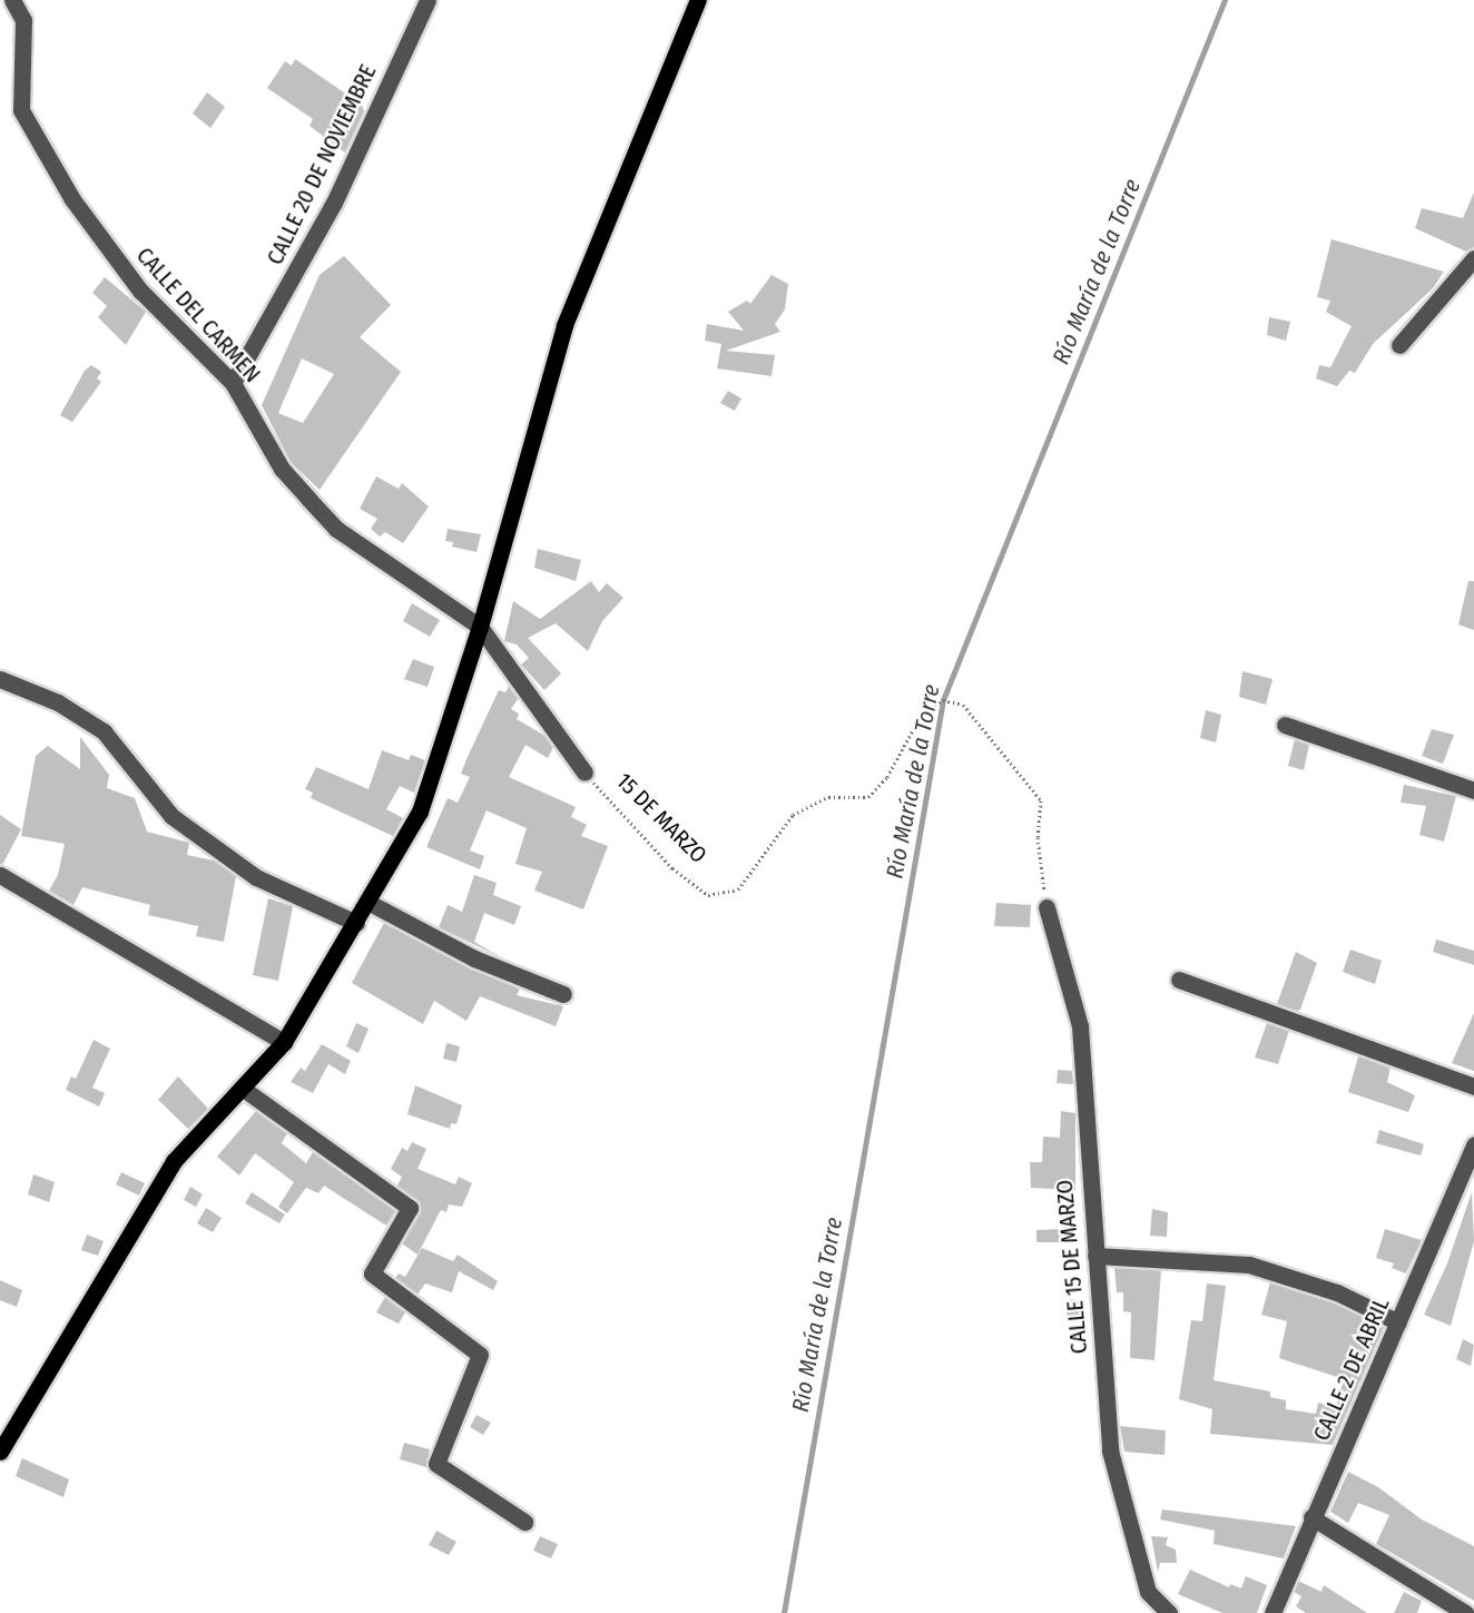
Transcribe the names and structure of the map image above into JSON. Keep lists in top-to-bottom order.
{
  "streets": {
    "street": [
      "CALLE 20 DE NOVIEMBRE",
      "CALLE DEL CARMEN",
      "15 DE MARZO",
      "CALLE 15 DE MARZO",
      "CALLE 2 DE ABRIL"
    ]
  },
  "crossings": [
    ["CALLE 20 DE NOVIEMBRE", "CALLE DEL CARMEN"],
    ["CALLE DEL CARMEN", "15 DE MARZO"],
    ["15 DE MARZO", "CALLE 15 DE MARZO"]
  ],
  "water": ["Río María de la Torre"]
}
